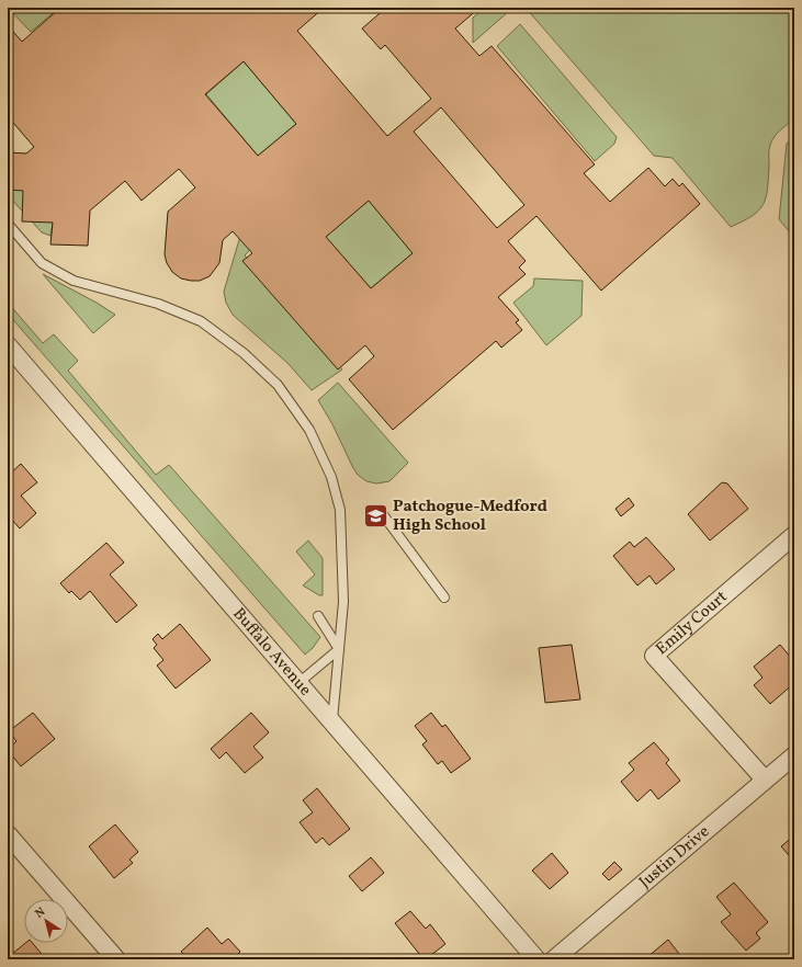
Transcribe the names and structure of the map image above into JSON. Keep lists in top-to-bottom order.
{
  "streets": {
    "street": ["Emily Court", "Buffalo Avenue", "Justin Drive"]
  },
  "crossings": [
    ["Emily Court", "Justin Drive"]
  ],
  "places": {
    "school or university": ["Patchogue-Medford High School"]
  },
  "north": "top left"
}
